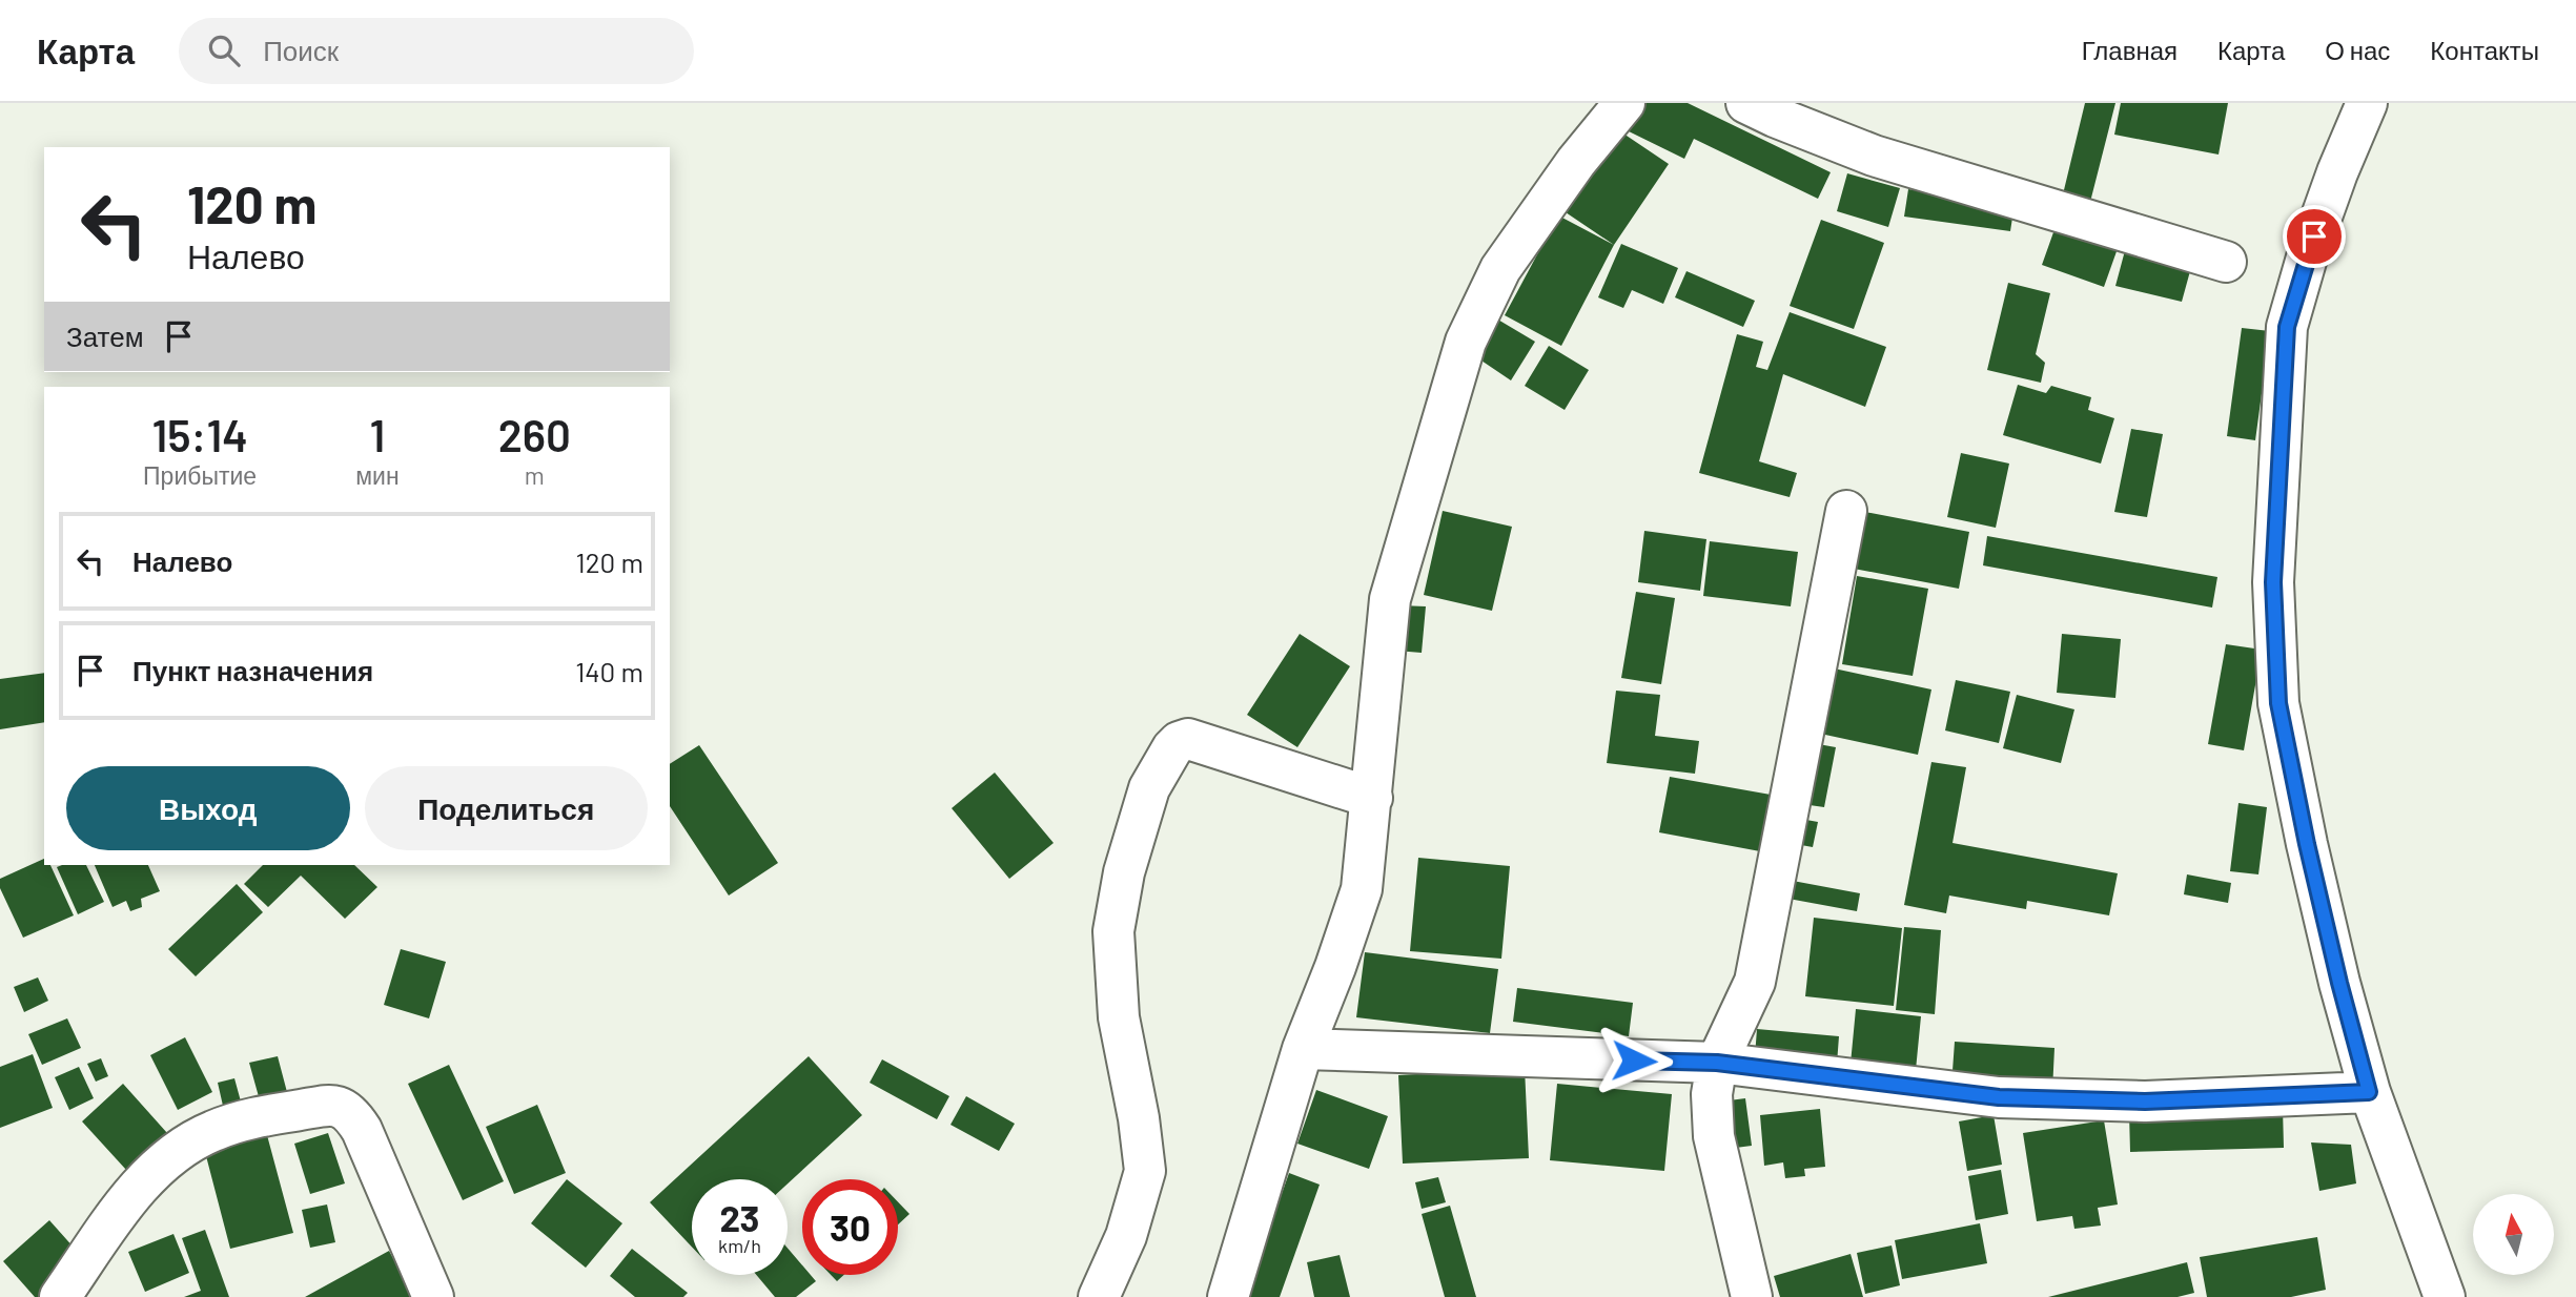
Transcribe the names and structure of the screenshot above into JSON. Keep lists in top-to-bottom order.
{
  "north": "top",
  "page": {
    "header": "Карта",
    "search": "Поиск",
    "nav": [
      "Главная",
      "Карта",
      "О нас",
      "Контакты"
    ],
    "turn": ["120 m", "Налево"],
    "then": "Затем",
    "eta": [
      "15:14",
      "Прибытие",
      "1",
      "мин",
      "260",
      "m"
    ],
    "list": [
      {
        "name": "Налево",
        "value": "120 m"
      },
      {
        "name": "Пункт назначения",
        "value": "140 m"
      }
    ],
    "buttons": ["Выход", "Поделиться"],
    "speed": "23 km/h",
    "limit": "30"
  }
}
